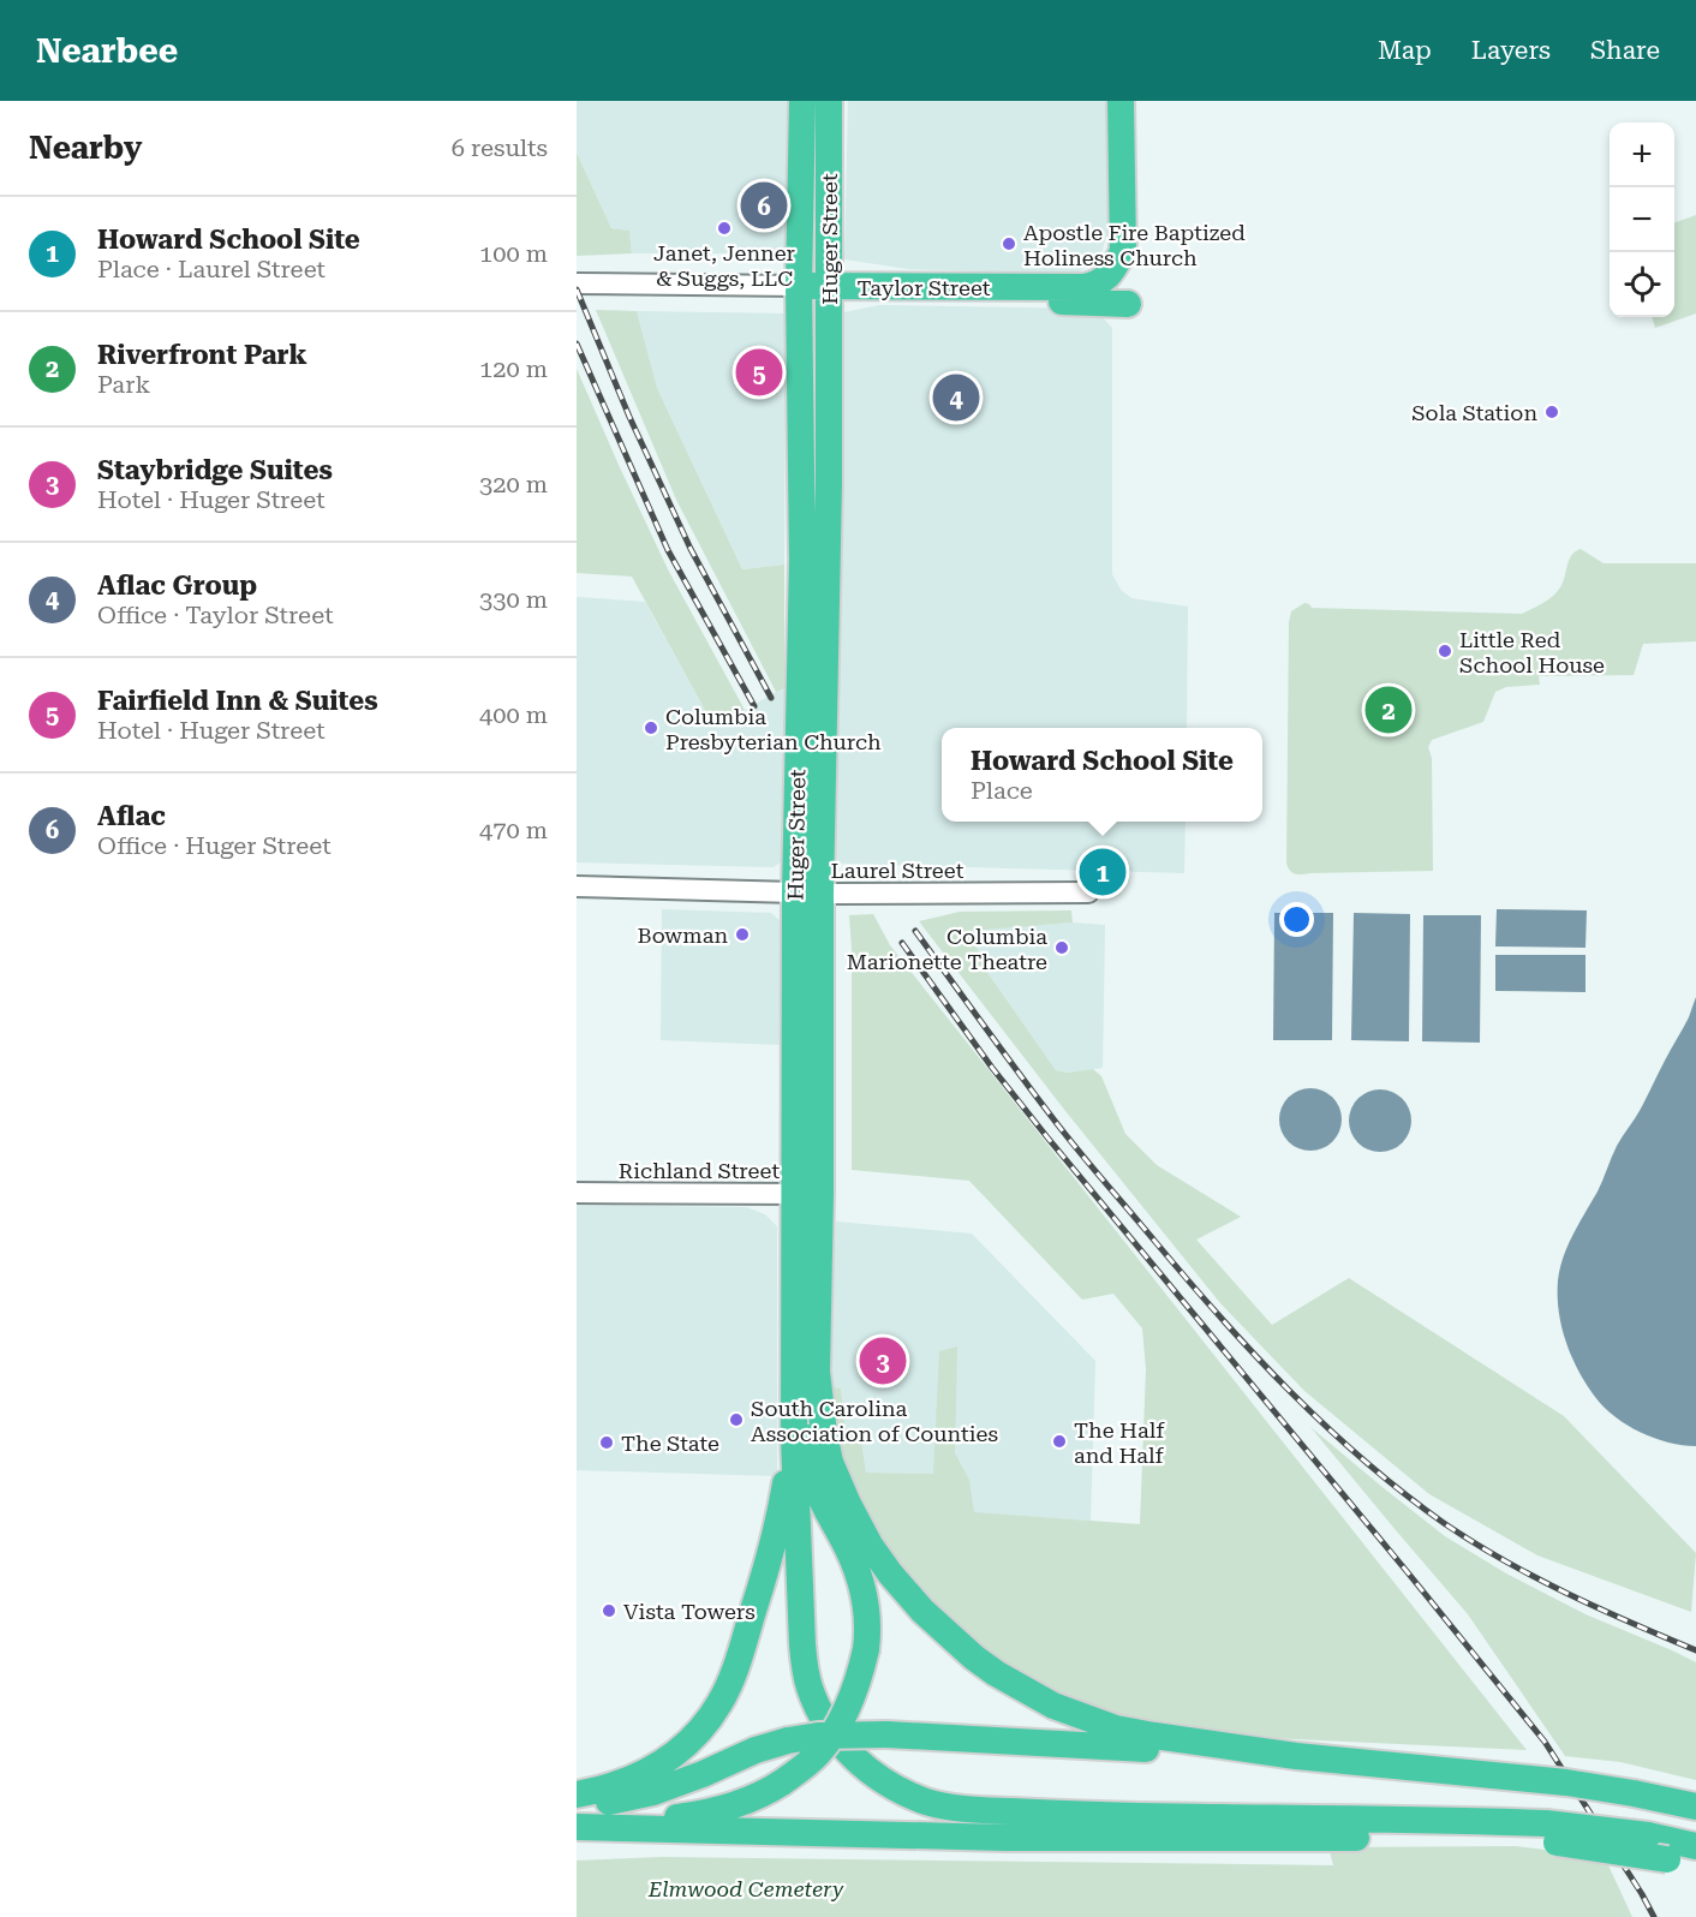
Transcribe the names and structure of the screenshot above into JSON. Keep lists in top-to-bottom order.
{
  "streets": {
    "highway": ["Huger Street", "Taylor Street"],
    "street": ["Laurel Street", "Richland Street"]
  },
  "crossings": [
    ["Huger Street", "Taylor Street"],
    ["Huger Street", "Laurel Street"],
    ["Huger Street", "Richland Street"]
  ],
  "parks": ["Elmwood Cemetery"],
  "places": [
    "Janet, Jenner & Suggs, LLC",
    "Apostle Fire Baptized Holiness Church",
    "Sola Station",
    "Little Red School House",
    "Columbia Presbyterian Church",
    "Bowman",
    "Columbia Marionette Theatre",
    "South Carolina Association of Counties",
    "The Half and Half",
    "The State",
    "Vista Towers"
  ],
  "page": {
    "header": "Nearbee",
    "nav": ["Map", "Layers", "Share"],
    "heading": ["Nearby", "6 results"],
    "map_buttons": ["+", "−"],
    "pins": [
      "6",
      "5",
      "4",
      "2",
      "1",
      "3"
    ],
    "list": [
      {
        "mark": "1",
        "name": "Howard School Site",
        "note": "Place · Laurel Street",
        "value": "100 m"
      },
      {
        "mark": "2",
        "name": "Riverfront Park",
        "note": "Park",
        "value": "120 m"
      },
      {
        "mark": "3",
        "name": "Staybridge Suites",
        "note": "Hotel · Huger Street",
        "value": "320 m"
      },
      {
        "mark": "4",
        "name": "Aflac Group",
        "note": "Office · Taylor Street",
        "value": "330 m"
      },
      {
        "mark": "5",
        "name": "Fairfield Inn & Suites",
        "note": "Hotel · Huger Street",
        "value": "400 m"
      },
      {
        "mark": "6",
        "name": "Aflac",
        "note": "Office · Huger Street",
        "value": "470 m"
      }
    ],
    "popup": ["Howard School Site", "Place"]
  }
}
